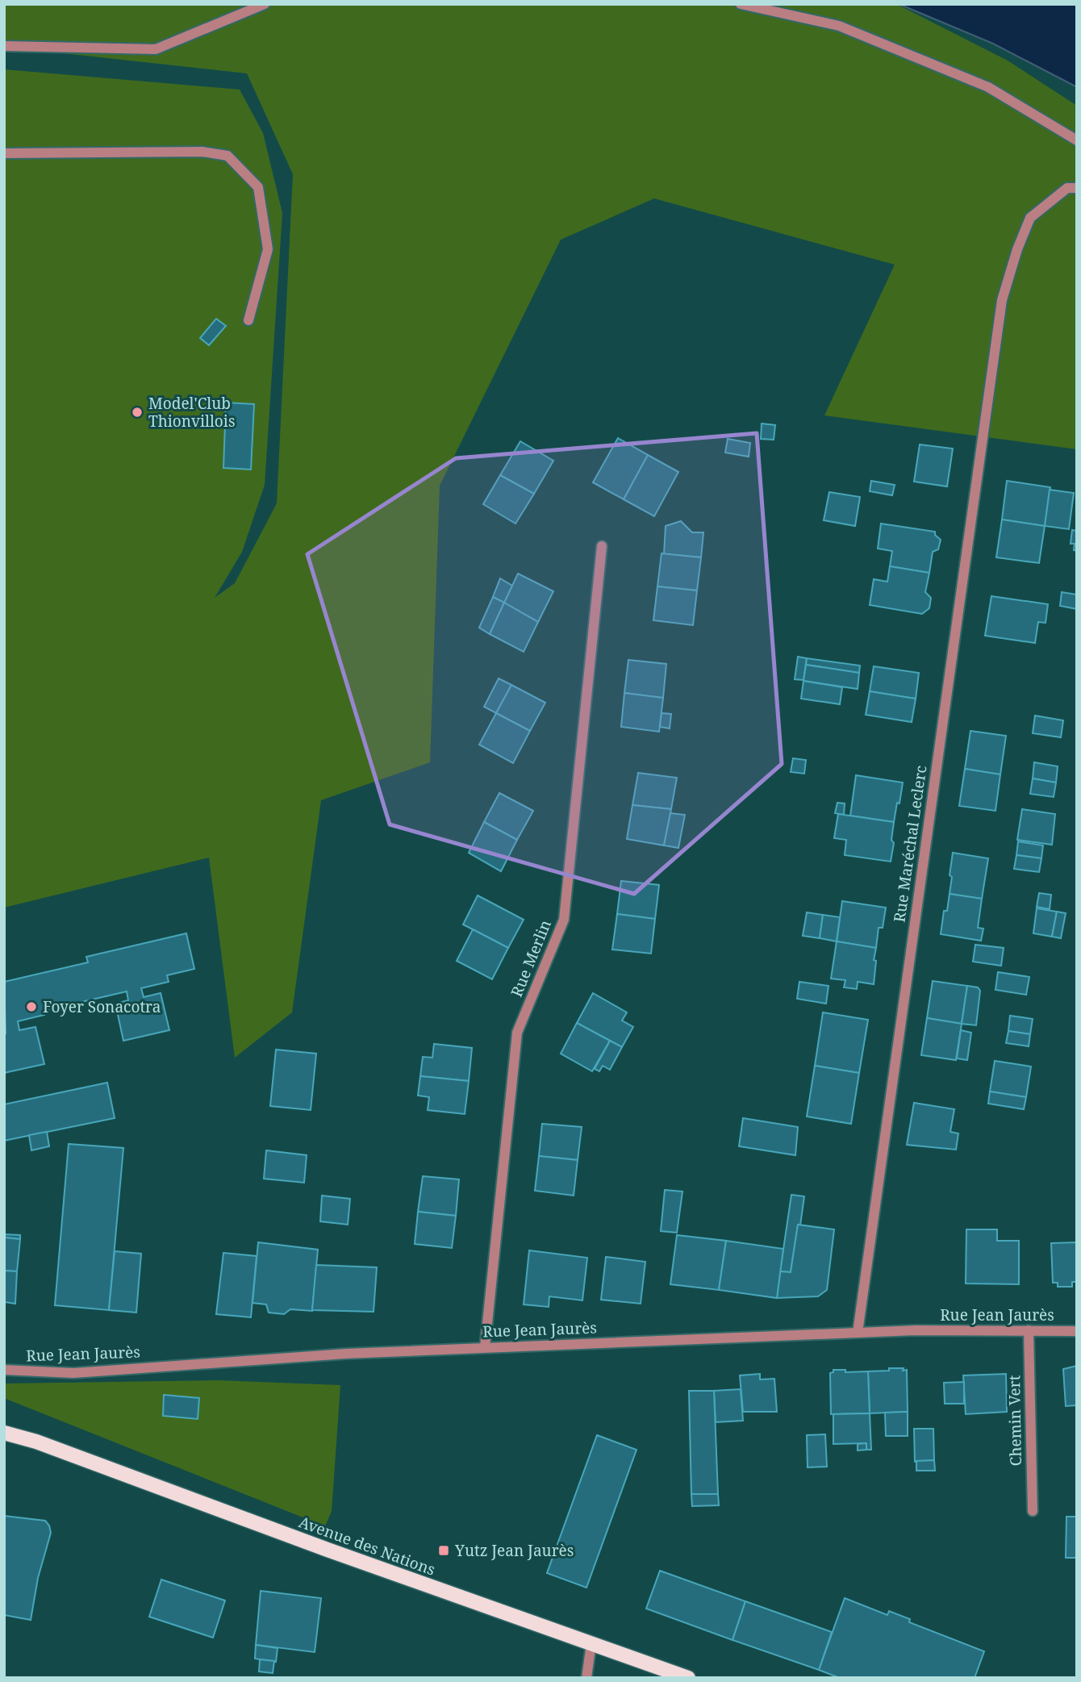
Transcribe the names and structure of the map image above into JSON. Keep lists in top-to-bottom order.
{
  "streets": {
    "main road": ["Avenue des Nations"],
    "street": [
      "Rue Maréchal Leclerc",
      "Rue Merlin",
      "Rue Jean Jaurès",
      "Chemin Vert"
    ]
  },
  "crossings": [
    ["Rue Maréchal Leclerc", "Rue Jean Jaurès"],
    ["Rue Merlin", "Rue Jean Jaurès"],
    ["Rue Jean Jaurès", "Chemin Vert"]
  ],
  "places": {
    "other": ["Model'Club Thionvillois", "Foyer Sonacotra"],
    "transit": ["Yutz Jean Jaurès"]
  }
}
